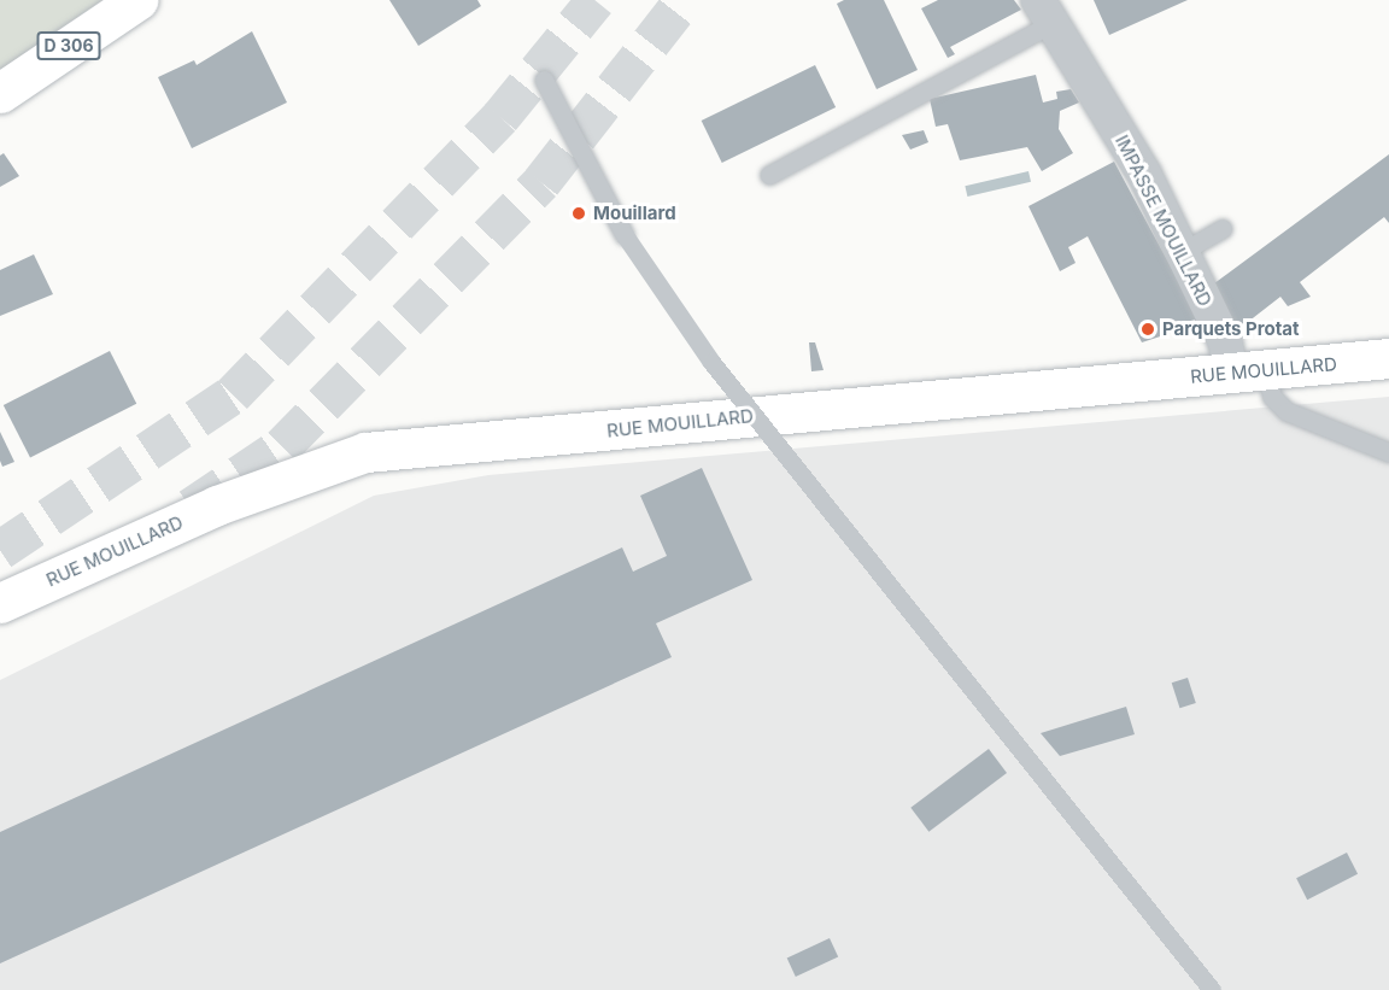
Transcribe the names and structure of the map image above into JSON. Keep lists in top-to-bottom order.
{
  "streets": {
    "main road": ["D 306", "RUE MOUILLARD"],
    "street": ["IMPASSE MOUILLARD"]
  },
  "crossings": [
    ["IMPASSE MOUILLARD", "RUE MOUILLARD"]
  ],
  "places": ["Mouillard", "Parquets Protat"]
}
